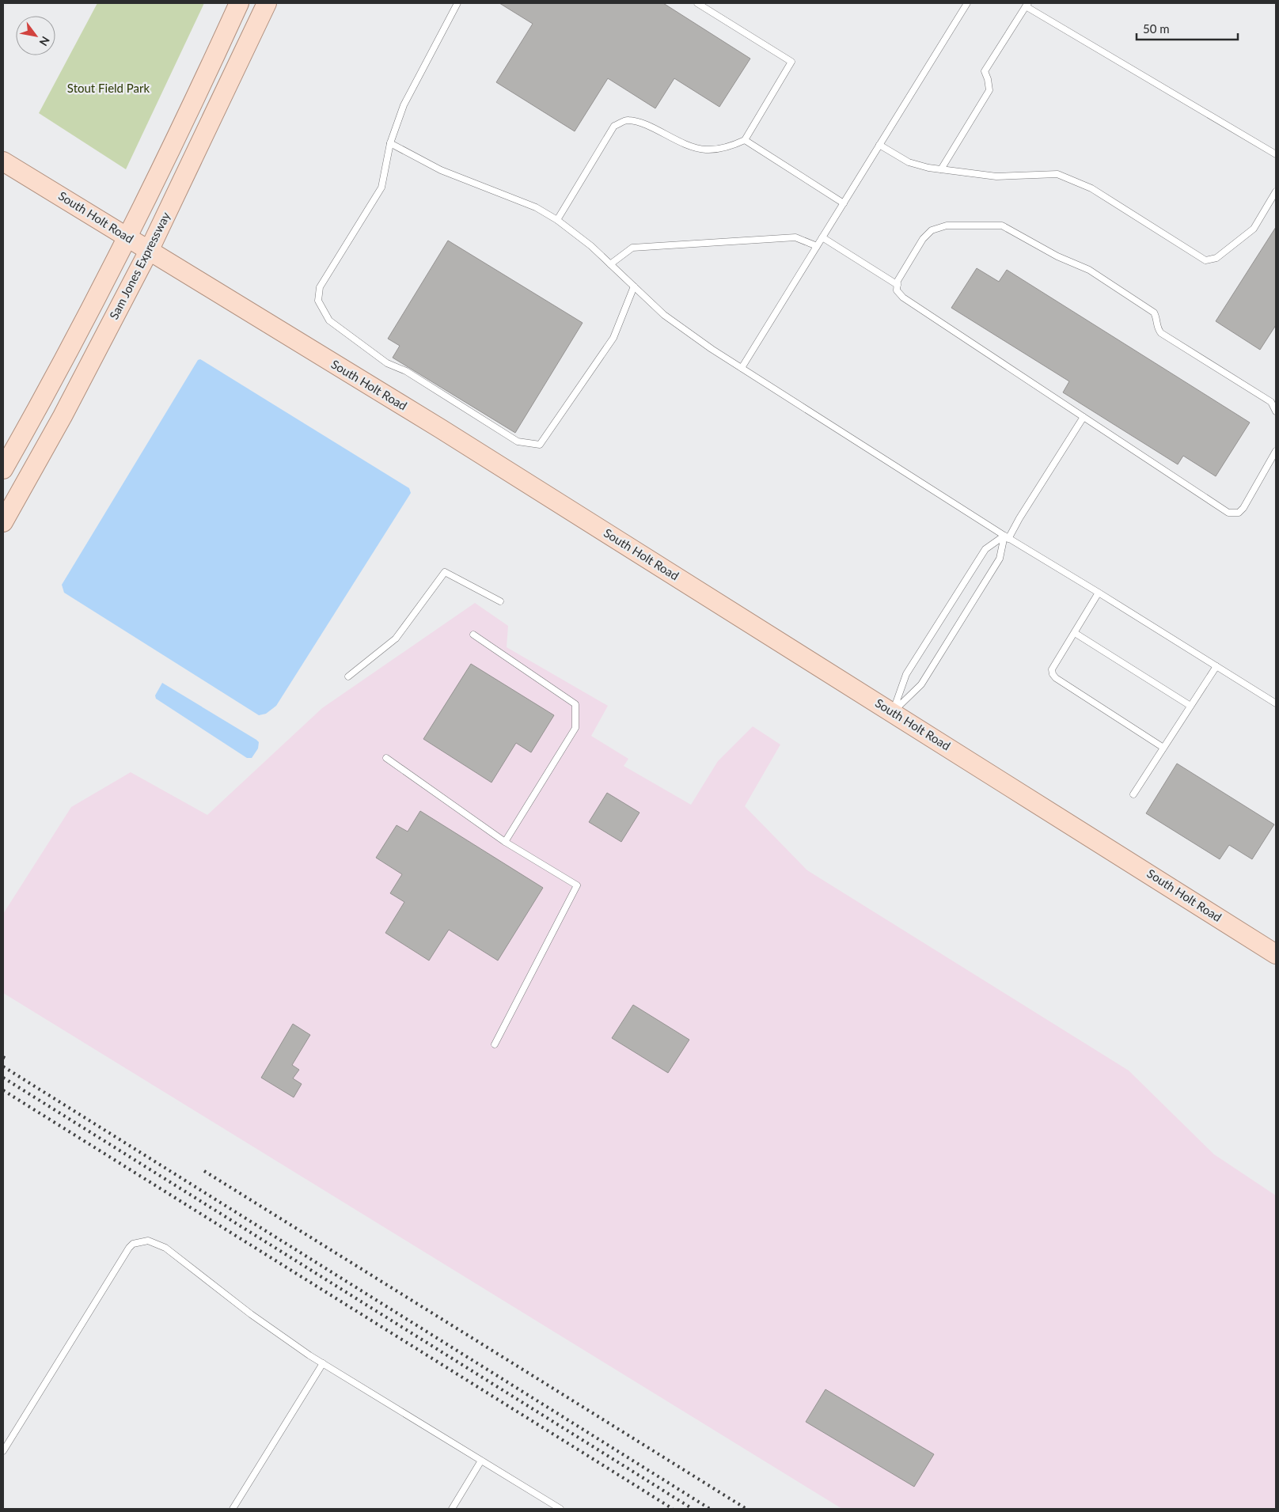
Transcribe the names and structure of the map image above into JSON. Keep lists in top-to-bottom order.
{
  "streets": {
    "main road": ["South Holt Road", "Sam Jones Expressway"]
  },
  "crossings": [
    ["South Holt Road", "Sam Jones Expressway"]
  ],
  "parks": ["Stout Field Park"],
  "scale_bar": "50 m",
  "north": "bottom right"
}
